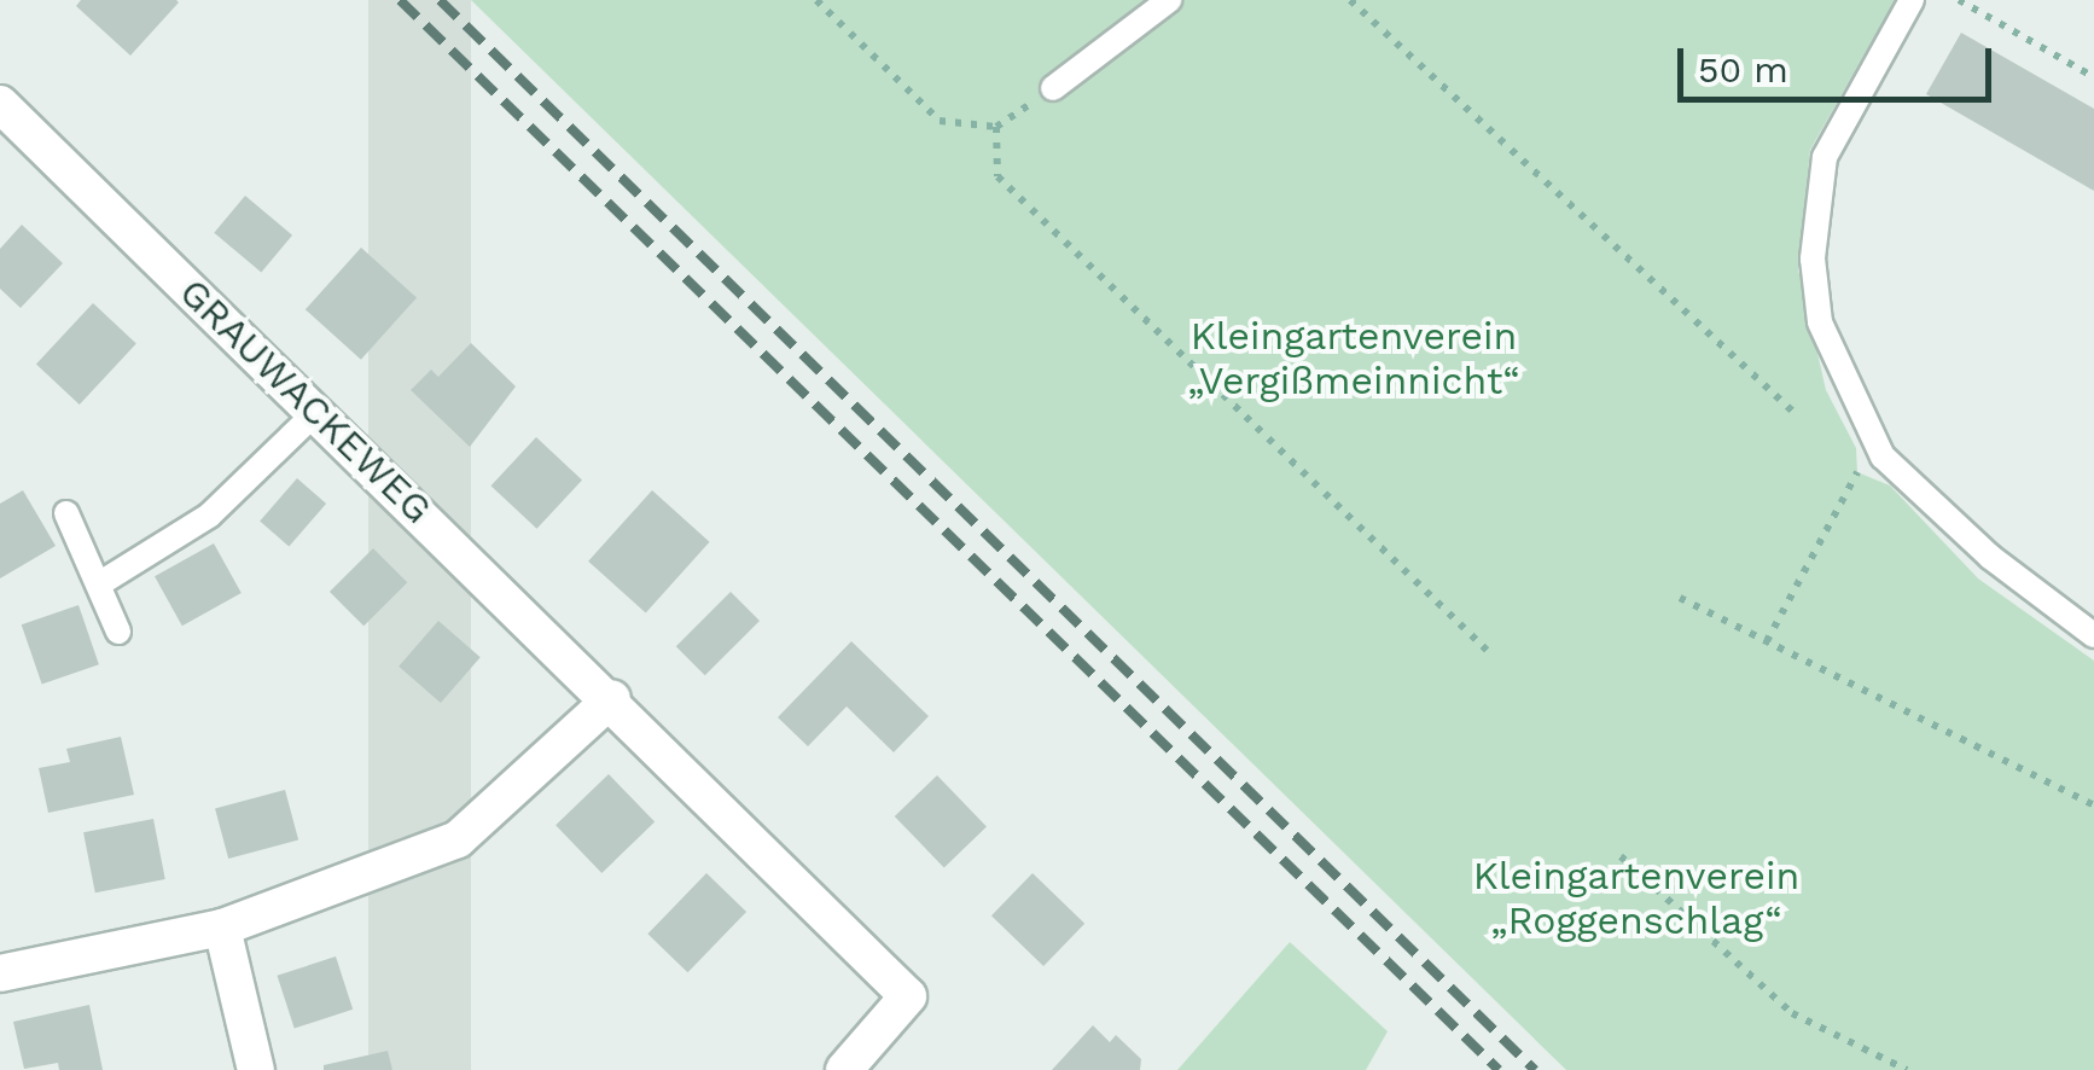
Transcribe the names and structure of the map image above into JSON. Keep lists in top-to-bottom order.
{
  "streets": {
    "street": ["GRAUWACKEWEG"]
  },
  "parks": ["Kleingartenverein „Vergißmeinnicht“", "Kleingartenverein „Roggenschlag“"],
  "scale_bar": "50 m"
}
